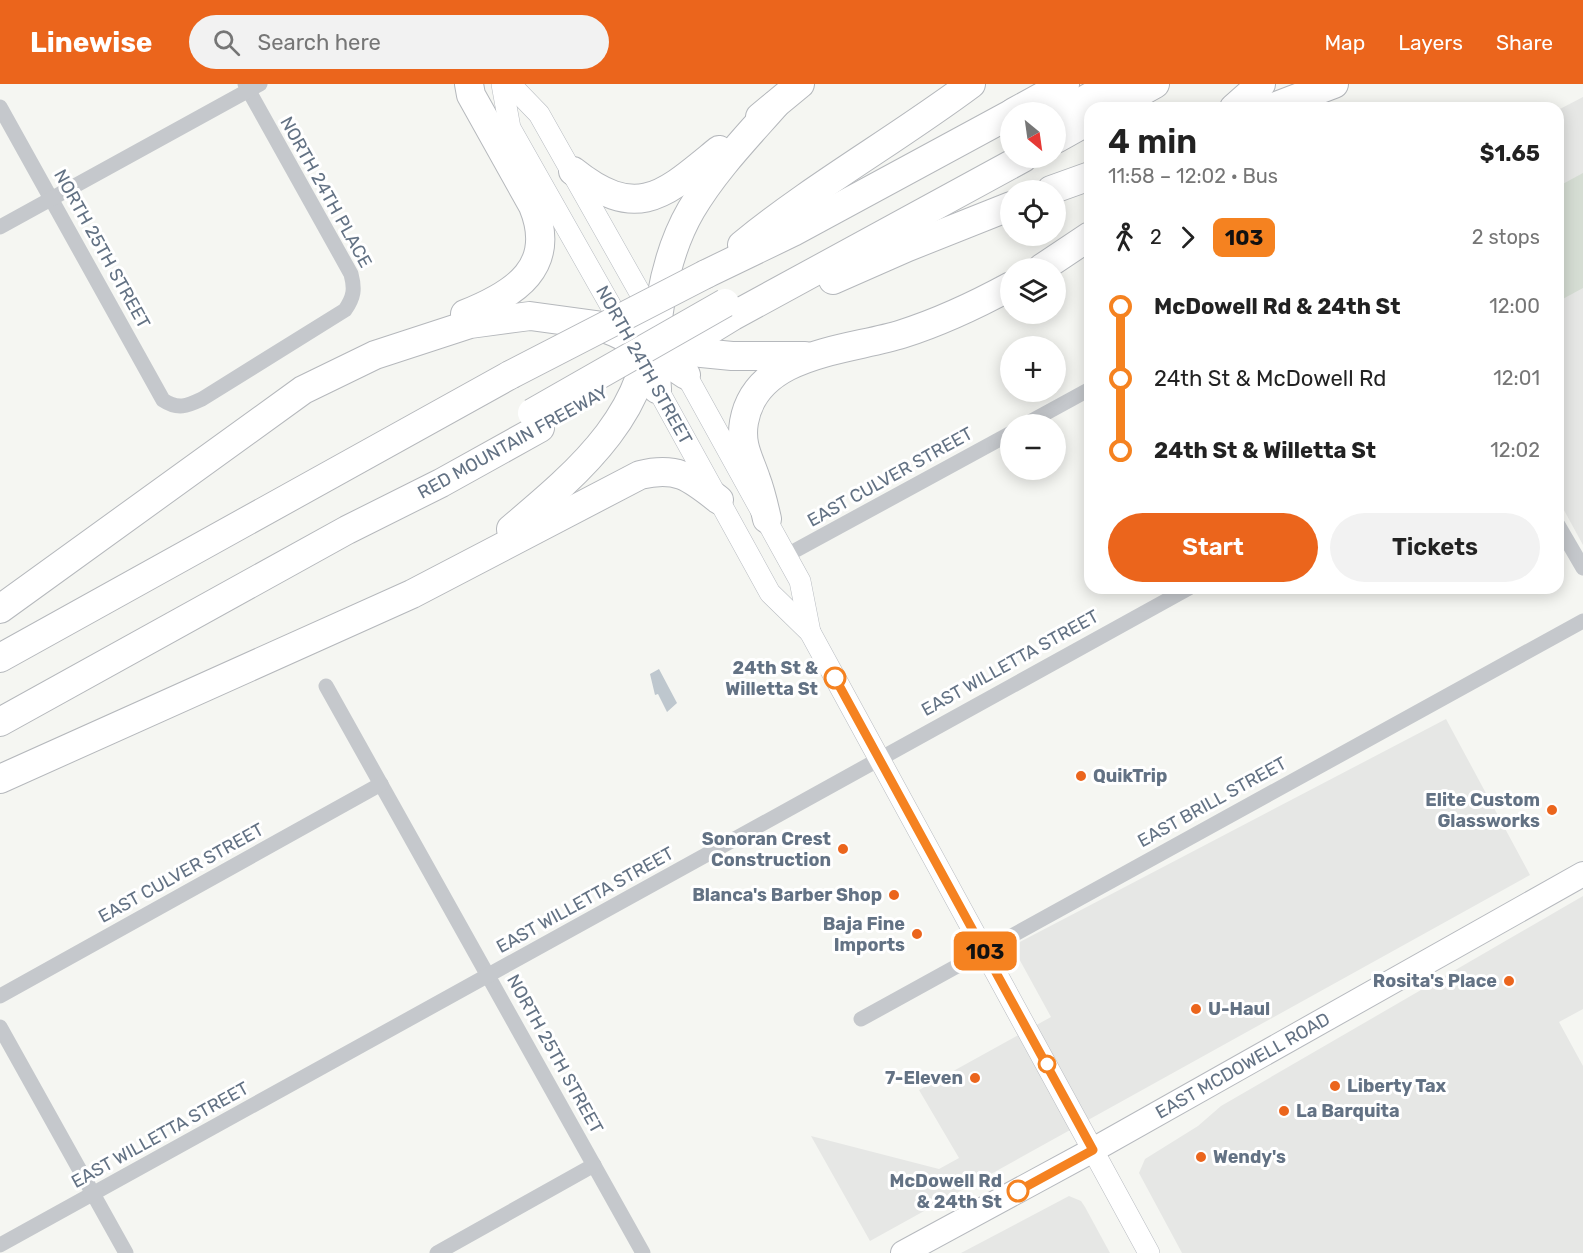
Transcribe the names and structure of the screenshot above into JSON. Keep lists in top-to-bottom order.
{
  "streets": {
    "highway": ["RED MOUNTAIN FREEWAY"],
    "main road": ["NORTH 24TH STREET", "EAST MCDOWELL ROAD"],
    "street": [
      "NORTH 24TH PLACE",
      "NORTH 25TH STREET",
      "EAST CULVER STREET",
      "EAST WILLETTA STREET",
      "EAST BRILL STREET"
    ]
  },
  "crossings": [
    ["NORTH 24TH PLACE", "NORTH 25TH STREET"],
    ["NORTH 25TH STREET", "EAST CULVER STREET"],
    ["NORTH 25TH STREET", "EAST WILLETTA STREET"],
    ["NORTH 24TH STREET", "RED MOUNTAIN FREEWAY"],
    ["NORTH 24TH STREET", "EAST CULVER STREET"],
    ["NORTH 24TH STREET", "EAST WILLETTA STREET"],
    ["NORTH 24TH STREET", "EAST BRILL STREET"],
    ["NORTH 24TH STREET", "EAST MCDOWELL ROAD"]
  ],
  "places": [
    "24th St & Willetta St",
    "QuikTrip",
    "Elite Custom Glassworks",
    "Sonoran Crest Construction",
    "Blanca's Barber Shop",
    "Baja Fine Imports",
    "Rosita's Place",
    "U-Haul",
    "7-Eleven",
    "Liberty Tax",
    "La Barquita",
    "Wendy's",
    "McDowell Rd & 24th St"
  ],
  "lines": ["bus line 103"],
  "north": "bottom right",
  "page": {
    "header": "Linewise",
    "search": "Search here",
    "nav": ["Map", "Layers", "Share"],
    "on_map": "103",
    "map_buttons": ["+", "−"],
    "heading": ["4 min", "11:58 – 12:02 · Bus", "$1.65"],
    "legs": ["2", "103", "2 stops"],
    "list": [
      {
        "name": "McDowell Rd & 24th St",
        "value": "12:00"
      },
      {
        "name": "24th St & McDowell Rd",
        "value": "12:01"
      },
      {
        "name": "24th St & Willetta St",
        "value": "12:02"
      }
    ],
    "buttons": ["Start", "Tickets"]
  }
}
